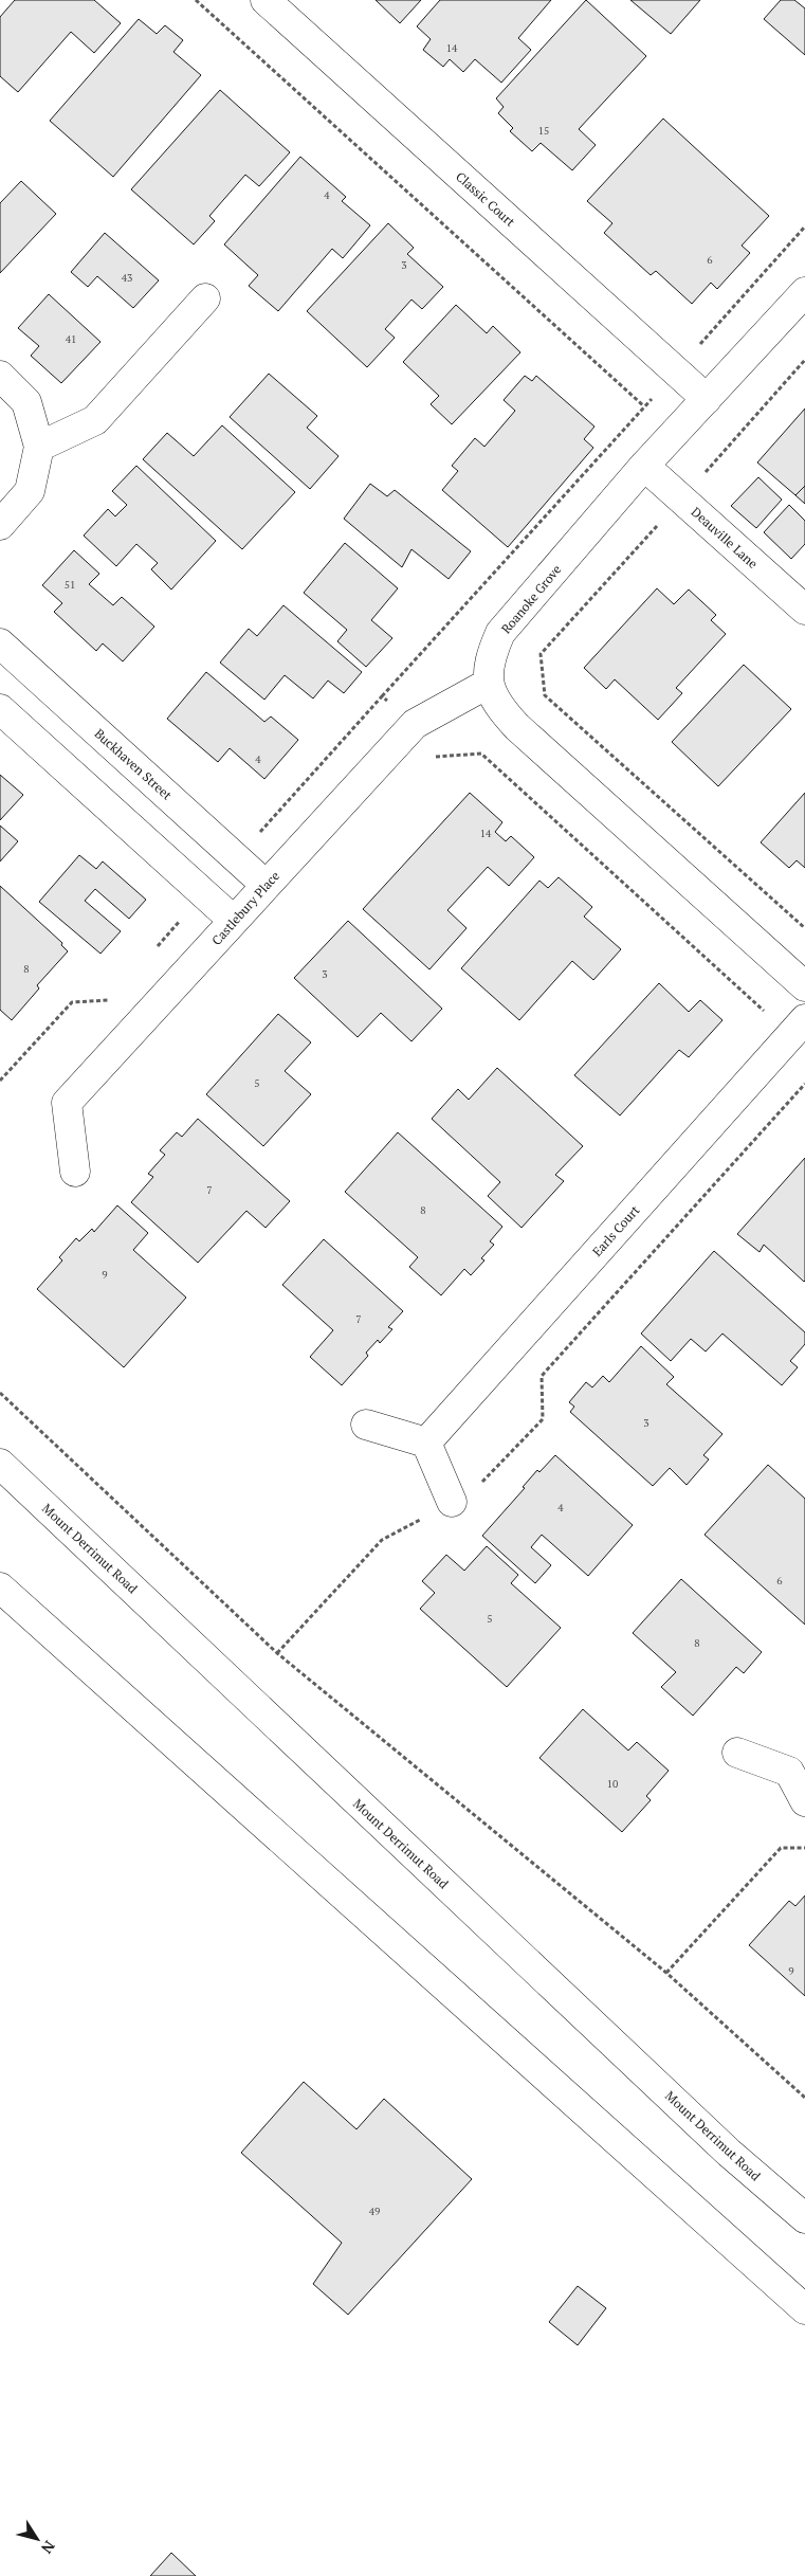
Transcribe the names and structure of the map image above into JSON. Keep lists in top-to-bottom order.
{
  "streets": {
    "street": [
      "Classic Court",
      "Deauville Lane",
      "Roanoke Grove",
      "Buckhaven Street",
      "Castlebury Place",
      "Earls Court",
      "Mount Derrimut Road"
    ]
  },
  "crossings": [
    ["Classic Court", "Roanoke Grove"],
    ["Deauville Lane", "Roanoke Grove"],
    ["Roanoke Grove", "Castlebury Place"],
    ["Buckhaven Street", "Castlebury Place"]
  ],
  "house_numbers": [
    "14",
    "15",
    "4",
    "6",
    "3",
    "43",
    "41",
    "51",
    "4",
    "14",
    "8",
    "3",
    "5",
    "7",
    "8",
    "9",
    "7",
    "3",
    "4",
    "6",
    "5",
    "8",
    "10",
    "9",
    "49"
  ],
  "north": "bottom right"
}
